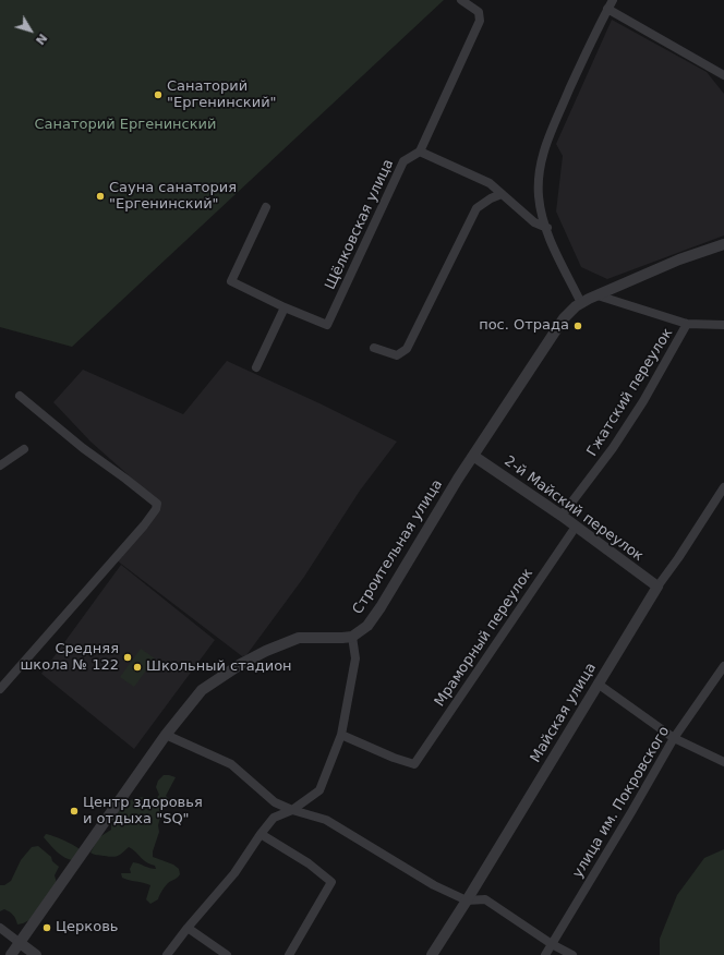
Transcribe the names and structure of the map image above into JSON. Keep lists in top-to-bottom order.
{
  "streets": {
    "street": [
      "Щёлковская улица",
      "Гжатский переулок",
      "2-й Майский переулок",
      "Строительная улица",
      "Мраморный переулок",
      "Майская улица",
      "улица им. Покровского"
    ]
  },
  "crossings": [
    ["Гжатский переулок", "2-й Майский переулок"],
    ["2-й Майский переулок", "Строительная улица"],
    ["2-й Майский переулок", "Мраморный переулок"],
    ["2-й Майский переулок", "Майская улица"]
  ],
  "parks": ["Санаторий Ергенинский"],
  "places": [
    "Санаторий \"Ергенинский\"",
    "Сауна санатория \"Ергенинский\"",
    "пос. Отрада",
    "Средняя школа № 122",
    "Школьный стадион",
    "Центр здоровья и отдыха \"SQ\"",
    "Церковь"
  ],
  "north": "bottom right"
}
